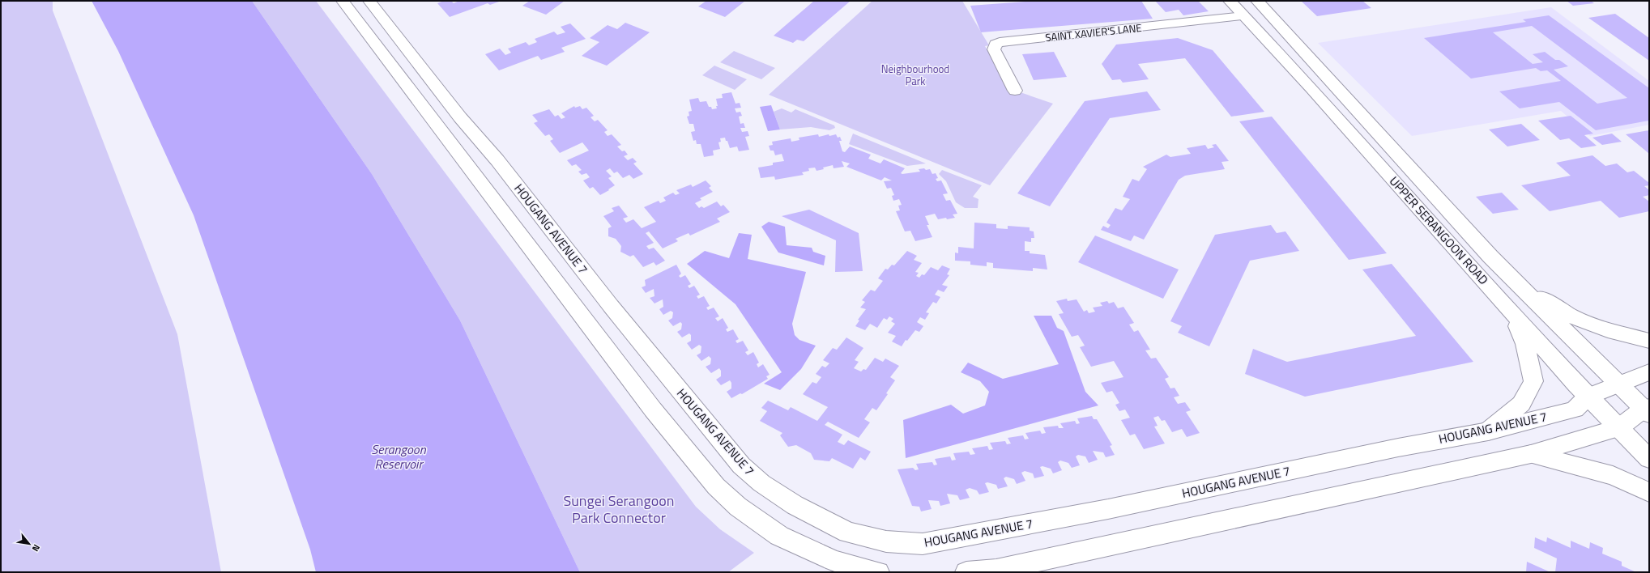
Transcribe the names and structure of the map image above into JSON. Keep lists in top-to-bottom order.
{
  "streets": {
    "main road": ["HOUGANG AVENUE 7", "UPPER SERANGOON ROAD"],
    "street": ["SAINT XAVIER'S LANE"]
  },
  "crossings": [
    ["SAINT XAVIER'S LANE", "UPPER SERANGOON ROAD"],
    ["HOUGANG AVENUE 7", "UPPER SERANGOON ROAD"]
  ],
  "water": ["Serangoon Reservoir"],
  "parks": ["Neighbourhood Park", "Sungei Serangoon Park Connector"],
  "north": "bottom right"
}
